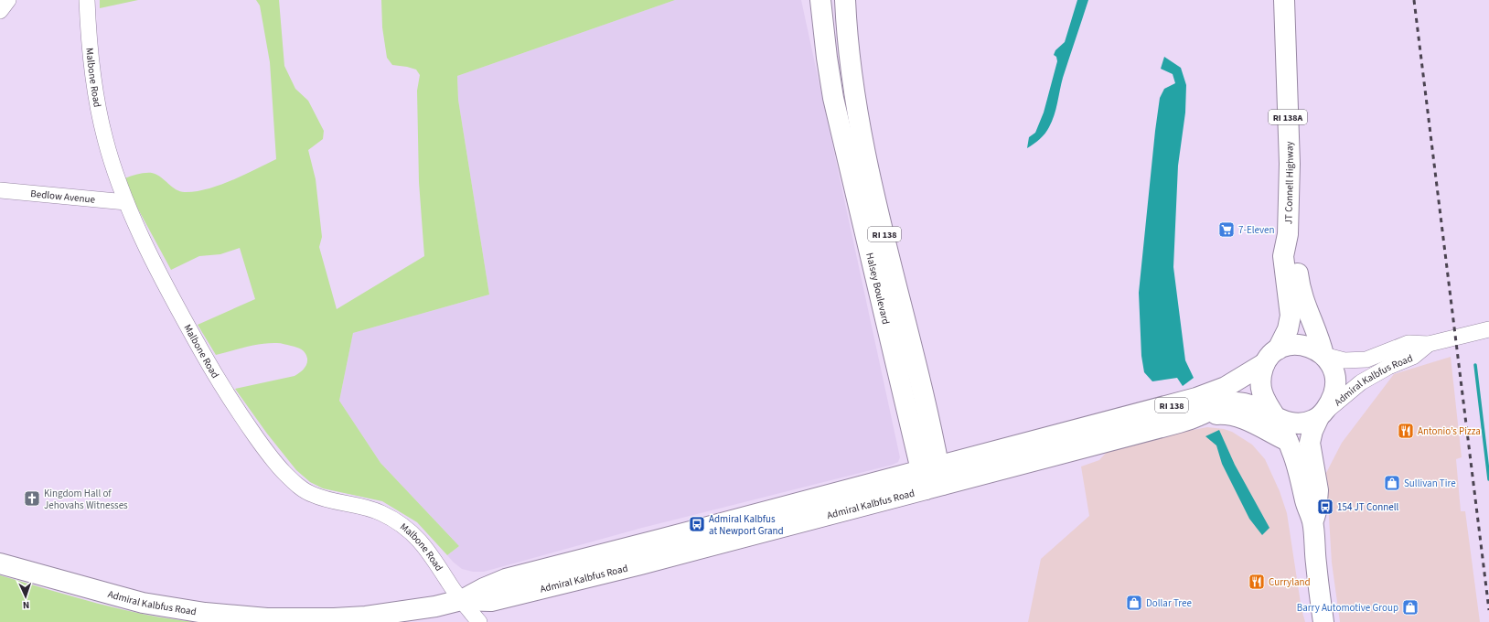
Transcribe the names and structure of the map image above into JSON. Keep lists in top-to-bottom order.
{
  "streets": {
    "main road": [
      "RI 138A",
      "JT Connell Highway",
      "RI 138",
      "Halsey Boulevard",
      "Admiral Kalbfus Road"
    ],
    "street": ["Malbone Road", "Bedlow Avenue"]
  },
  "crossings": [
    ["Malbone Road", "Bedlow Avenue"],
    ["Malbone Road", "Admiral Kalbfus Road"],
    ["JT Connell Highway", "RI 138"],
    ["JT Connell Highway", "Admiral Kalbfus Road"],
    ["RI 138", "Admiral Kalbfus Road"],
    ["Halsey Boulevard", "Admiral Kalbfus Road"]
  ],
  "places": {
    "supermarket": ["7-Eleven"],
    "restaurant": ["Antonio’s Pizza", "Curryland"],
    "shop": ["Sullivan Tire", "Dollar Tree", "Barry Automotive Group"],
    "church": ["Kingdom Hall of Jehovahs Witnesses"],
    "bus stop": ["154 JT Connell", "Admiral Kalbfus at Newport Grand"]
  },
  "north": "bottom"
}
